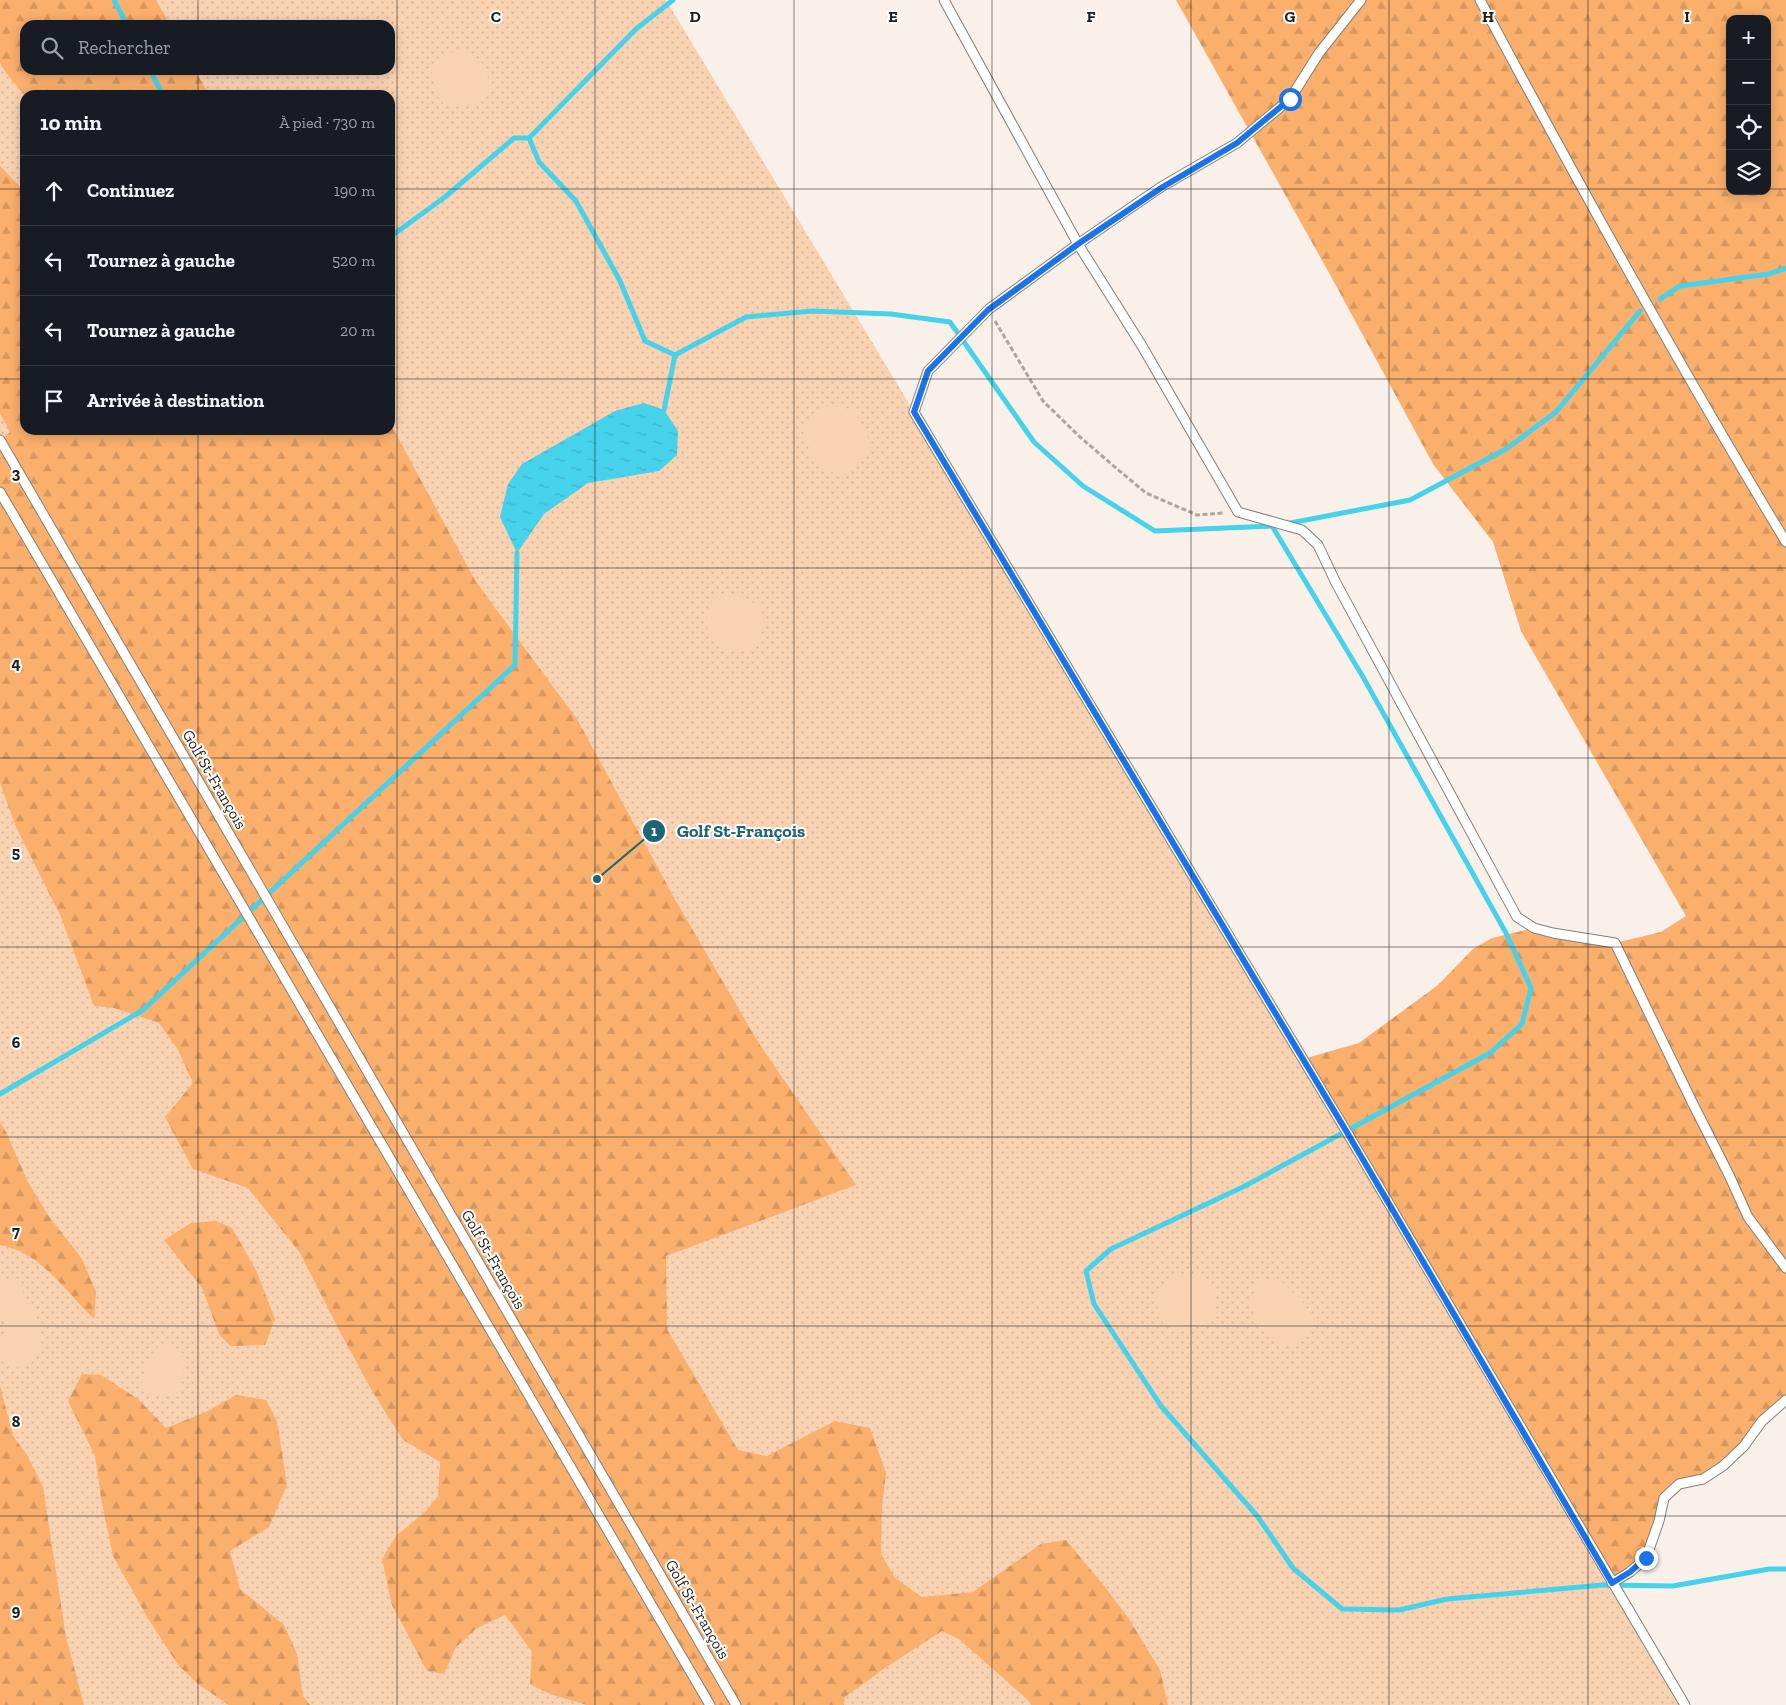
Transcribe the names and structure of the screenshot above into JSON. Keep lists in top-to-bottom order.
{
  "streets": {
    "lane": ["Golf St-François"]
  },
  "places": ["Golf St-François"],
  "page": {
    "map_buttons": ["+", "−"],
    "search": "Rechercher",
    "heading": ["10 min", "À pied · 730 m"],
    "list": [
      ["Continuez", "190 m"],
      ["Tournez à gauche", "520 m"],
      ["Tournez à gauche", "20 m"],
      "Arrivée à destination"
    ]
  },
  "grid": {
    "columns": [
      "C",
      "D",
      "E",
      "F",
      "G",
      "H",
      "I"
    ],
    "rows": [
      "3",
      "4",
      "5",
      "6",
      "7",
      "8",
      "9"
    ]
  }
}
